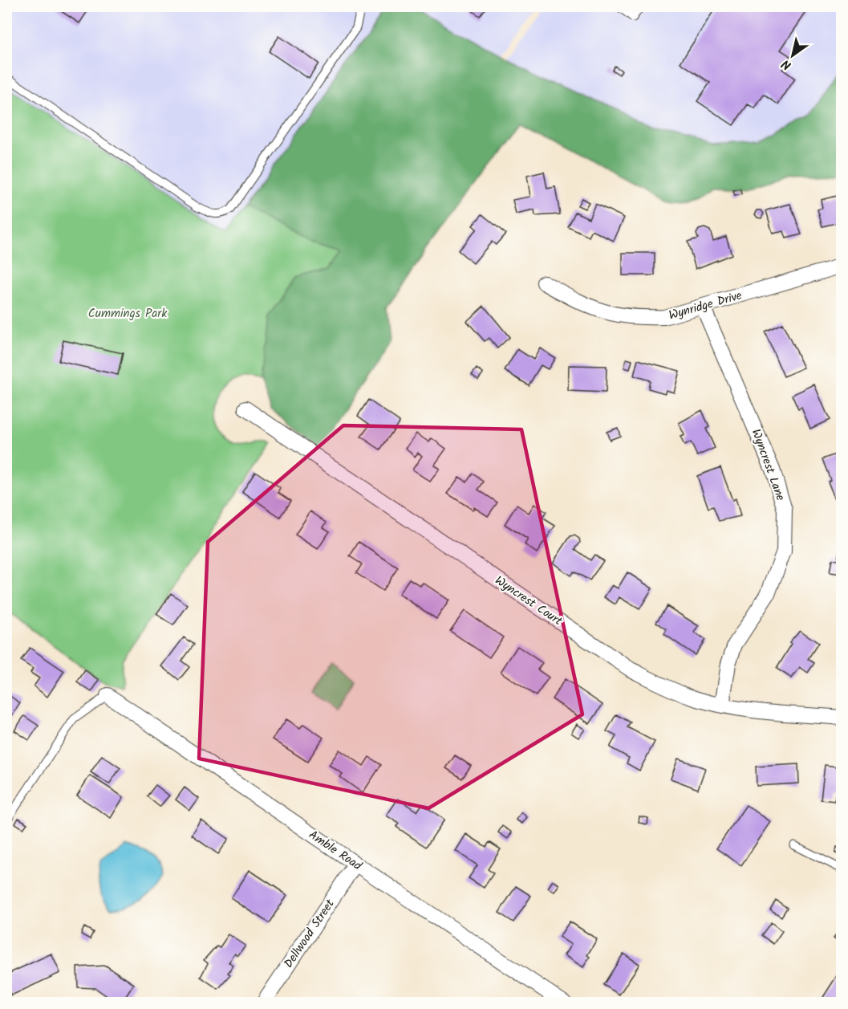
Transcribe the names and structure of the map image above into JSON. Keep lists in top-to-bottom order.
{
  "streets": {
    "street": [
      "Wynridge Drive",
      "Wyncrest Lane",
      "Wyncrest Court",
      "Amble Road",
      "Dellwood Street"
    ]
  },
  "crossings": [
    ["Wynridge Drive", "Wyncrest Lane"],
    ["Wyncrest Lane", "Wyncrest Court"],
    ["Amble Road", "Dellwood Street"]
  ],
  "parks": ["Cummings Park"],
  "north": "bottom left"
}
